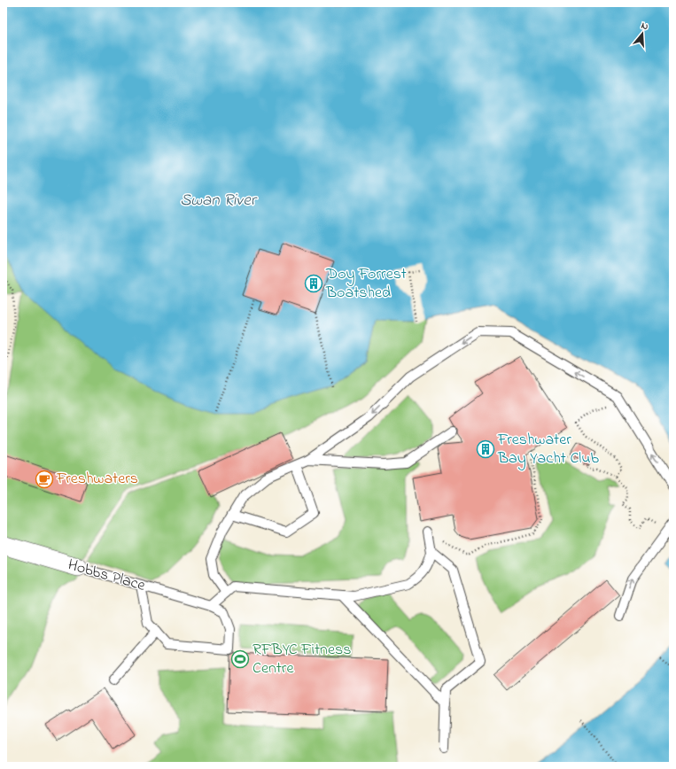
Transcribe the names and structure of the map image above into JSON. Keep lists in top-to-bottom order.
{
  "streets": {
    "street": ["Hobbs Place"]
  },
  "water": ["Swan River"],
  "places": {
    "building": ["Doy Forrest Boatshed", "Freshwater Bay Yacht Club"],
    "cafe": ["Freshwaters"],
    "sports": ["RFBYC Fitness Centre"]
  },
  "north": "top"
}
